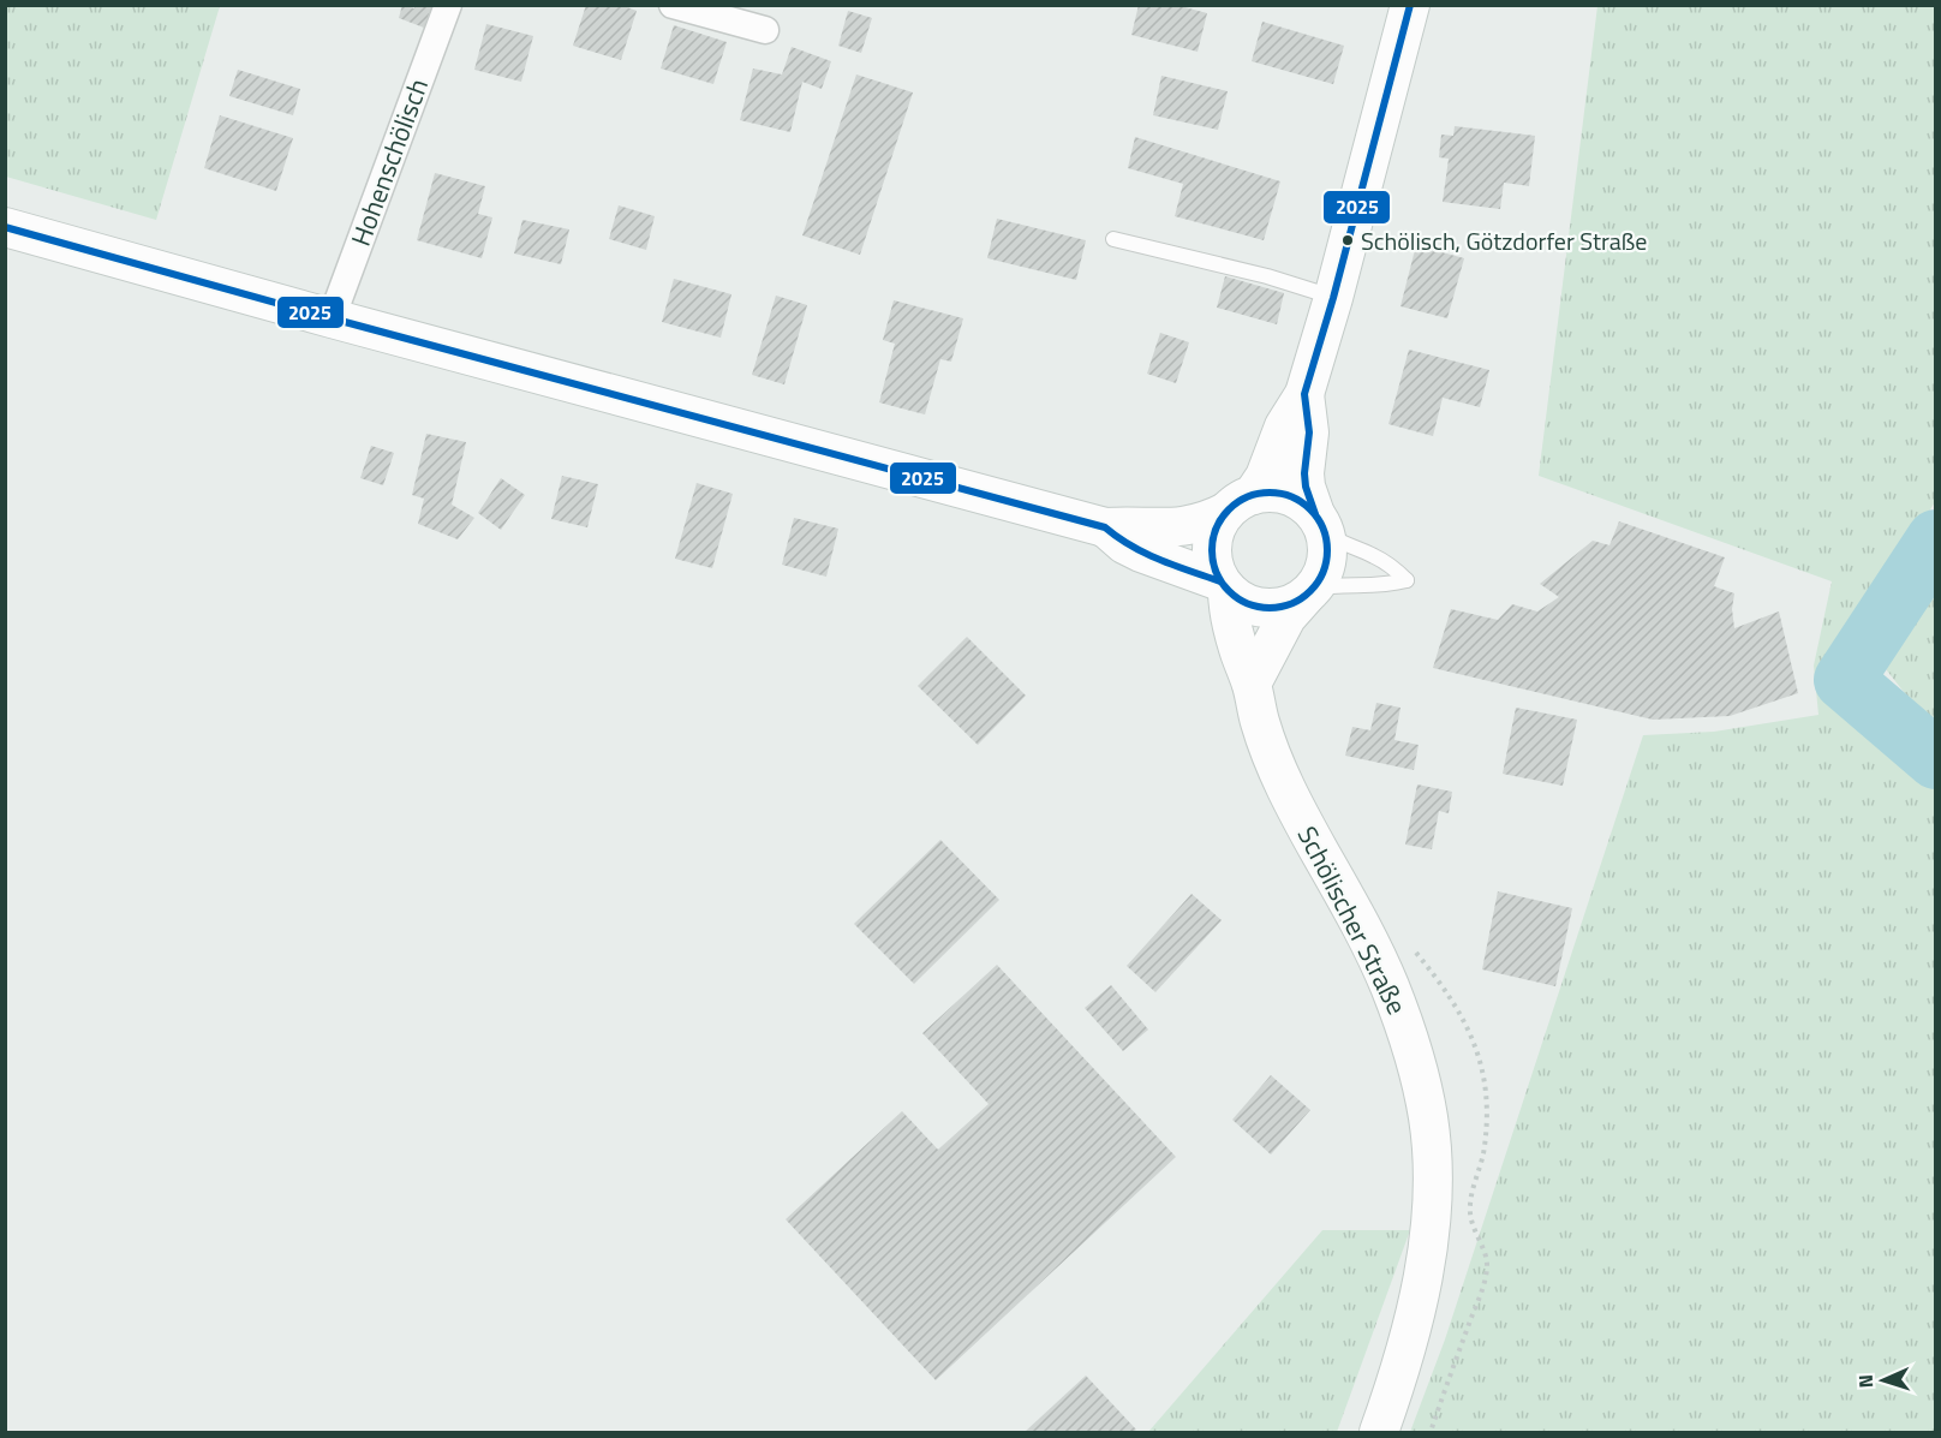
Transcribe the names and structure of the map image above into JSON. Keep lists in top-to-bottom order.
{
  "streets": {
    "street": ["Hohenschölisch", "Schölischer Straße"]
  },
  "places": ["Schölisch, Götzdorfer Straße"],
  "lines": ["transit line 2025"],
  "north": "left"
}
